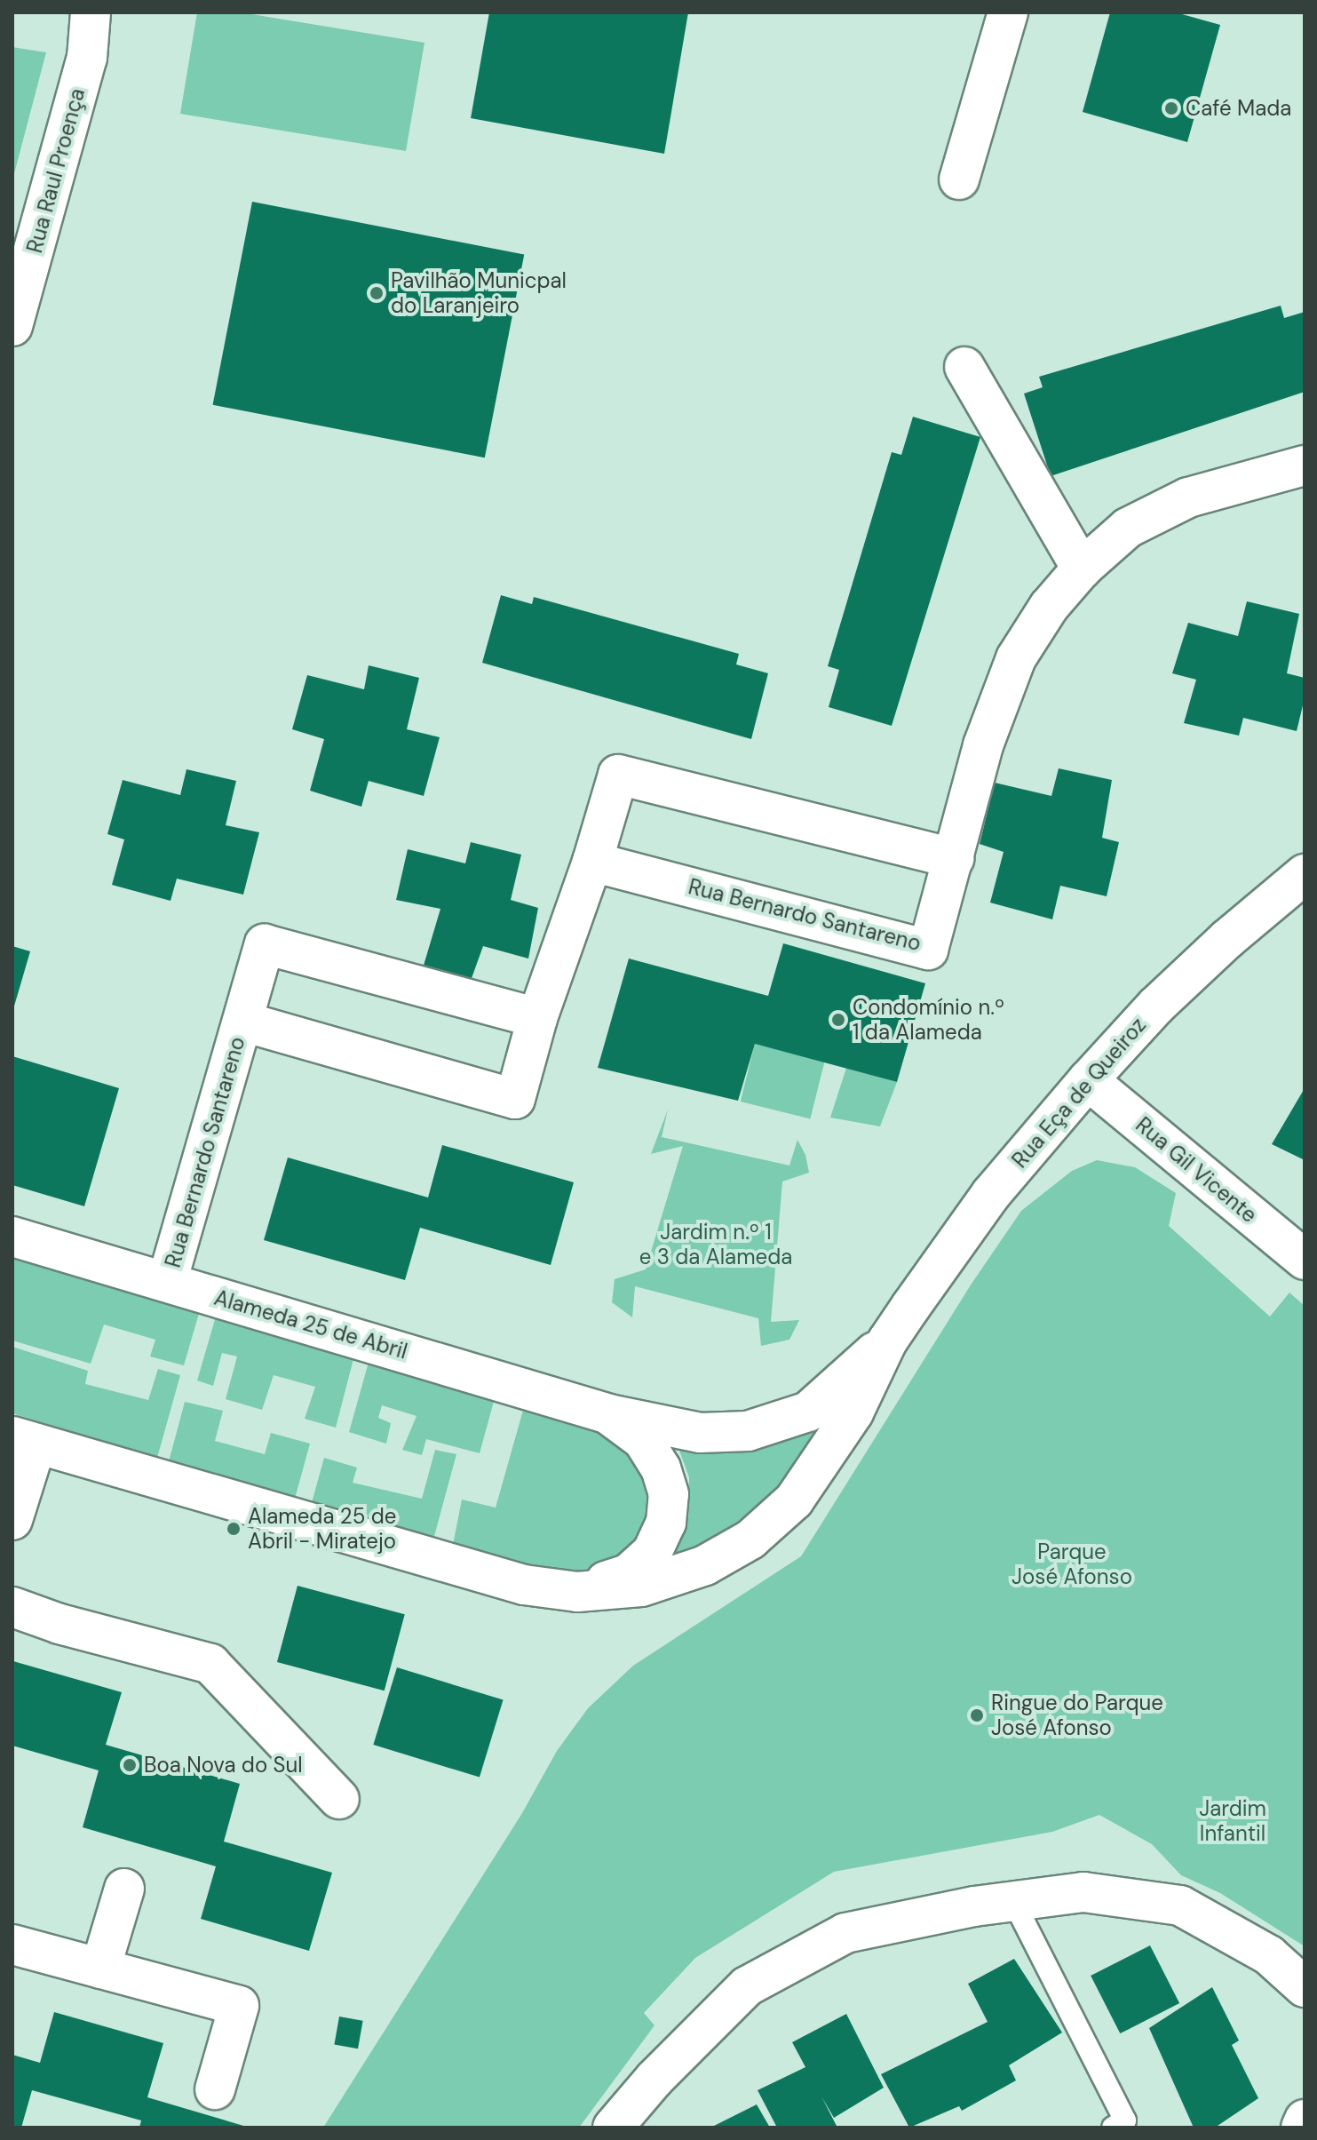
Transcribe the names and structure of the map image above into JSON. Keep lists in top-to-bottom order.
{
  "streets": {
    "street": [
      "Rua Raul Proença",
      "Rua Bernardo Santareno",
      "Rua Eça de Queiroz",
      "Rua Gil Vicente",
      "Alameda 25 de Abril"
    ]
  },
  "crossings": [
    ["Rua Bernardo Santareno", "Alameda 25 de Abril"],
    ["Rua Eça de Queiroz", "Rua Gil Vicente"],
    ["Rua Eça de Queiroz", "Alameda 25 de Abril"]
  ],
  "parks": ["Jardim n.º 1 e 3 da Alameda", "Parque José Afonso", "Jardim Infantil"],
  "places": [
    "Café Mada",
    "Pavilhão Municpal do Laranjeiro",
    "Condomínio n.º 1 da Alameda",
    "Alameda 25 de Abril - Miratejo",
    "Ringue do Parque José Afonso",
    "Boa Nova do Sul"
  ]
}
